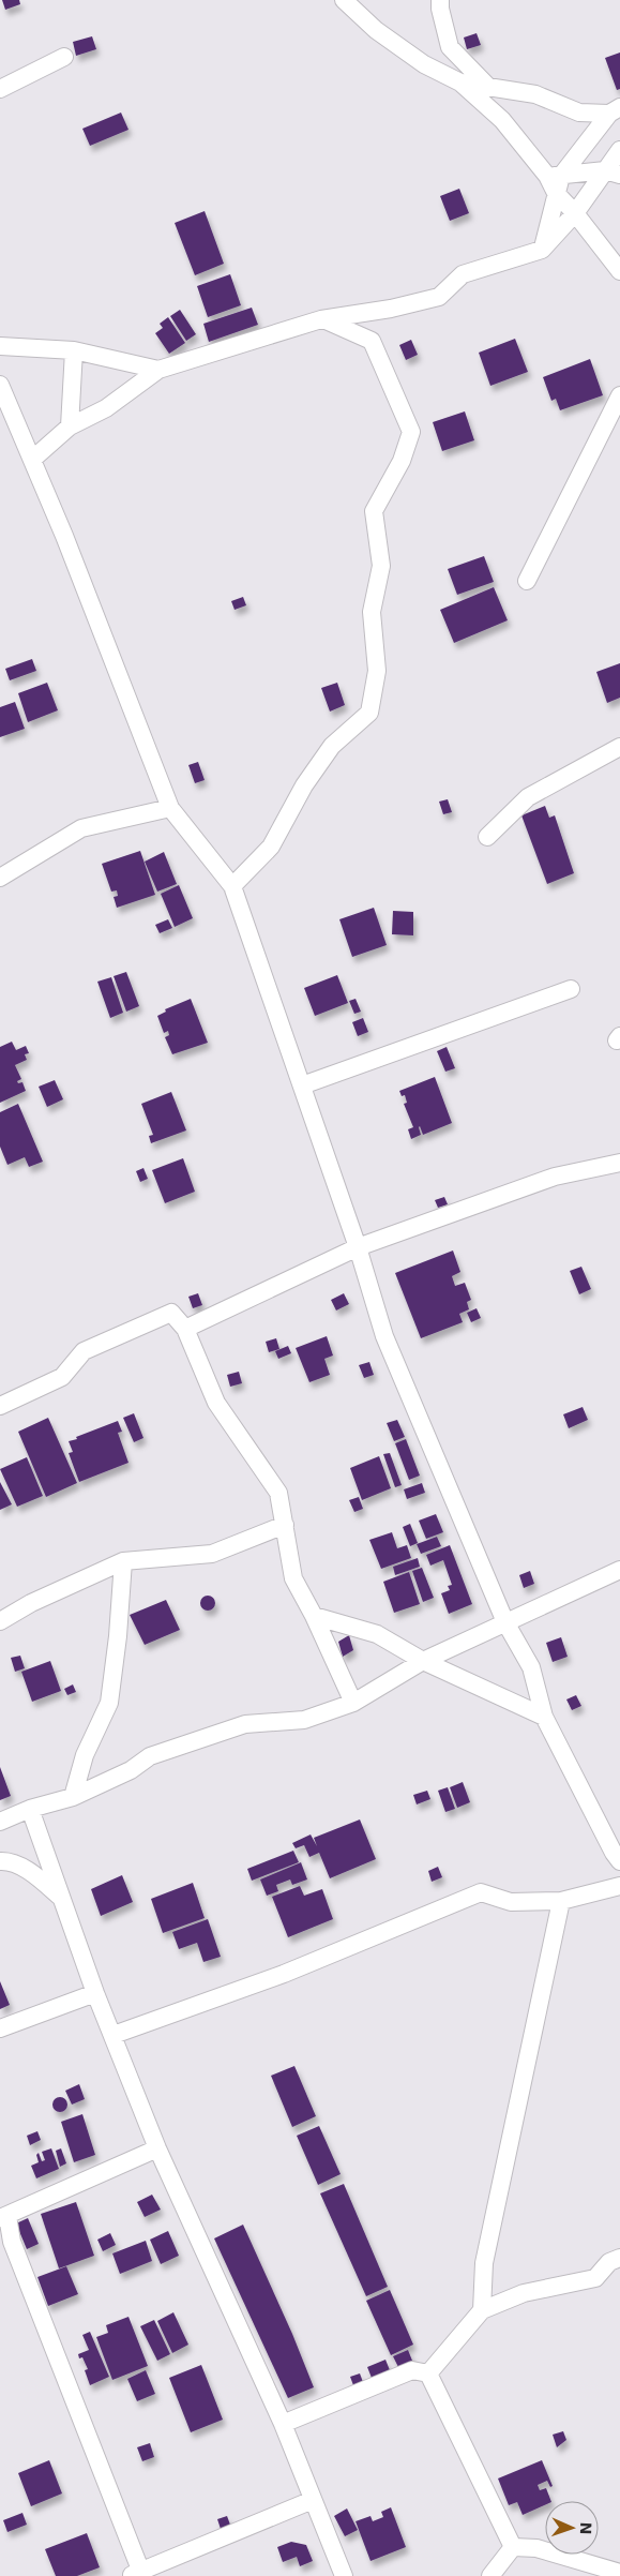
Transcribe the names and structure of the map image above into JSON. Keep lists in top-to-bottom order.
{
  "north": "right"
}
